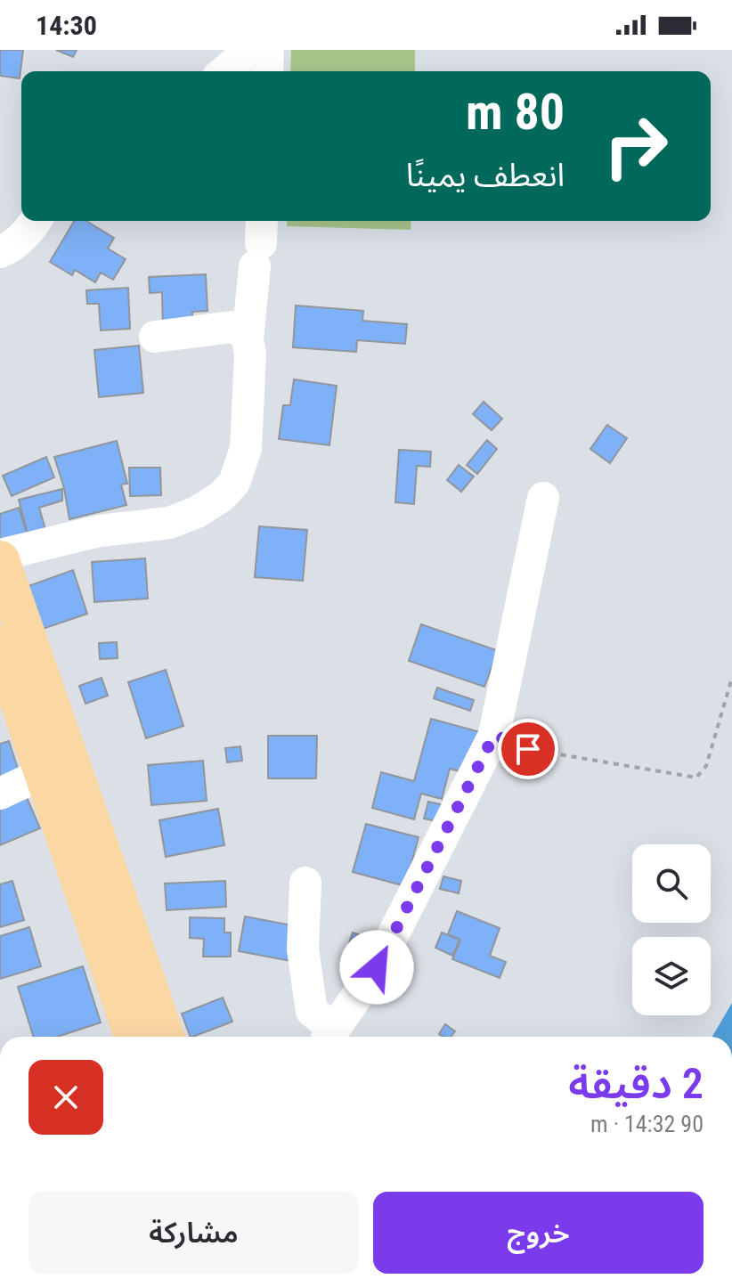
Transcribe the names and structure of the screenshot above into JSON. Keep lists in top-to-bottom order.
{
  "page": {
    "status": "14:30",
    "turn": ["80 m", "انعطف يمينًا"],
    "heading": ["2 دقيقة", "90 m · 14:32"],
    "buttons": ["خروج", "مشاركة"]
  }
}
